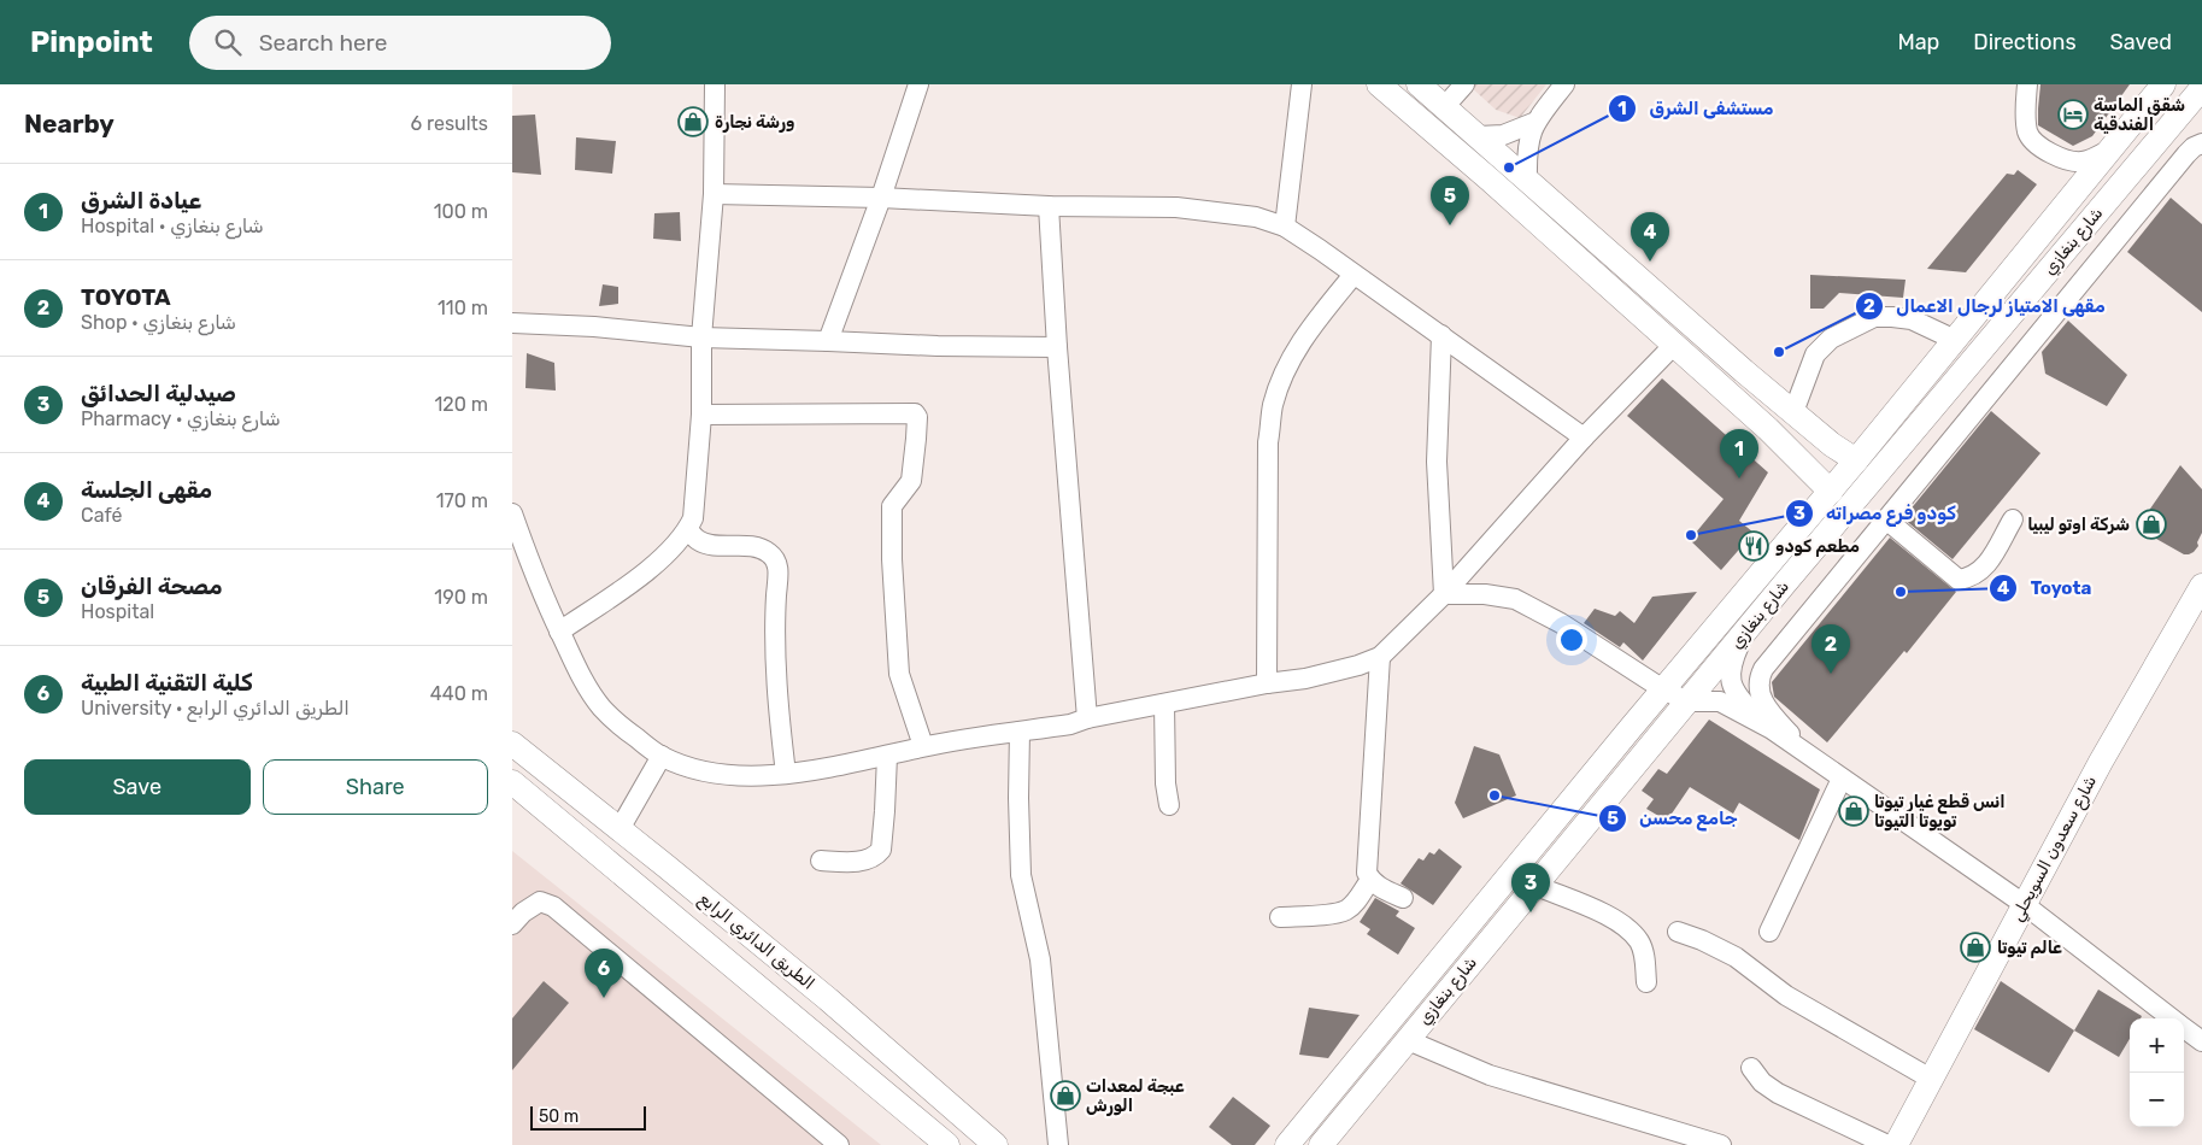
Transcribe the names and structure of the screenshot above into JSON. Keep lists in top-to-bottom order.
{
  "streets": {
    "main road": ["شارع بنغازي", "شارع سعدون السويحلي", "الطريق الدائري الرابع"]
  },
  "places": {
    "hotel": ["شقق الماسة الفندقية"],
    "shop": [
      "ورشة نجارة",
      "شركة اوتو ليبيا",
      "انس قطع غيار تيوتا تويوتا التيوتا",
      "عالم تيوتا",
      "عبجة لمعدات الورش"
    ],
    "other": [
      "مستشفى الشرق",
      "مقهى الامتياز لرجال الاعمال",
      "كودو فرع مصراته",
      "Toyota",
      "جامع محسن"
    ],
    "restaurant": ["مطعم كودو"]
  },
  "scale_bar": "50 m",
  "page": {
    "header": "Pinpoint",
    "search": "Search here",
    "nav": ["Map", "Directions", "Saved"],
    "heading": ["Nearby", "6 results"],
    "list": [
      {
        "mark": "1",
        "name": "عيادة الشرق",
        "note": "Hospital · شارع بنغازي",
        "value": "100 m"
      },
      {
        "mark": "2",
        "name": "TOYOTA",
        "note": "Shop · شارع بنغازي",
        "value": "110 m"
      },
      {
        "mark": "3",
        "name": "صيدلية الحدائق",
        "note": "Pharmacy · شارع بنغازي",
        "value": "120 m"
      },
      {
        "mark": "4",
        "name": "مقهى الجلسة",
        "note": "Café",
        "value": "170 m"
      },
      {
        "mark": "5",
        "name": "مصحة الفرقان",
        "note": "Hospital",
        "value": "190 m"
      },
      {
        "mark": "6",
        "name": "كلية التقنية الطبية",
        "note": "University · الطريق الدائري الرابع",
        "value": "440 m"
      }
    ],
    "pins": [
      "5",
      "4",
      "1",
      "2",
      "3",
      "6"
    ],
    "buttons": ["Save", "Share"],
    "map_buttons": ["+", "−"],
    "scale": "50 m"
  }
}
